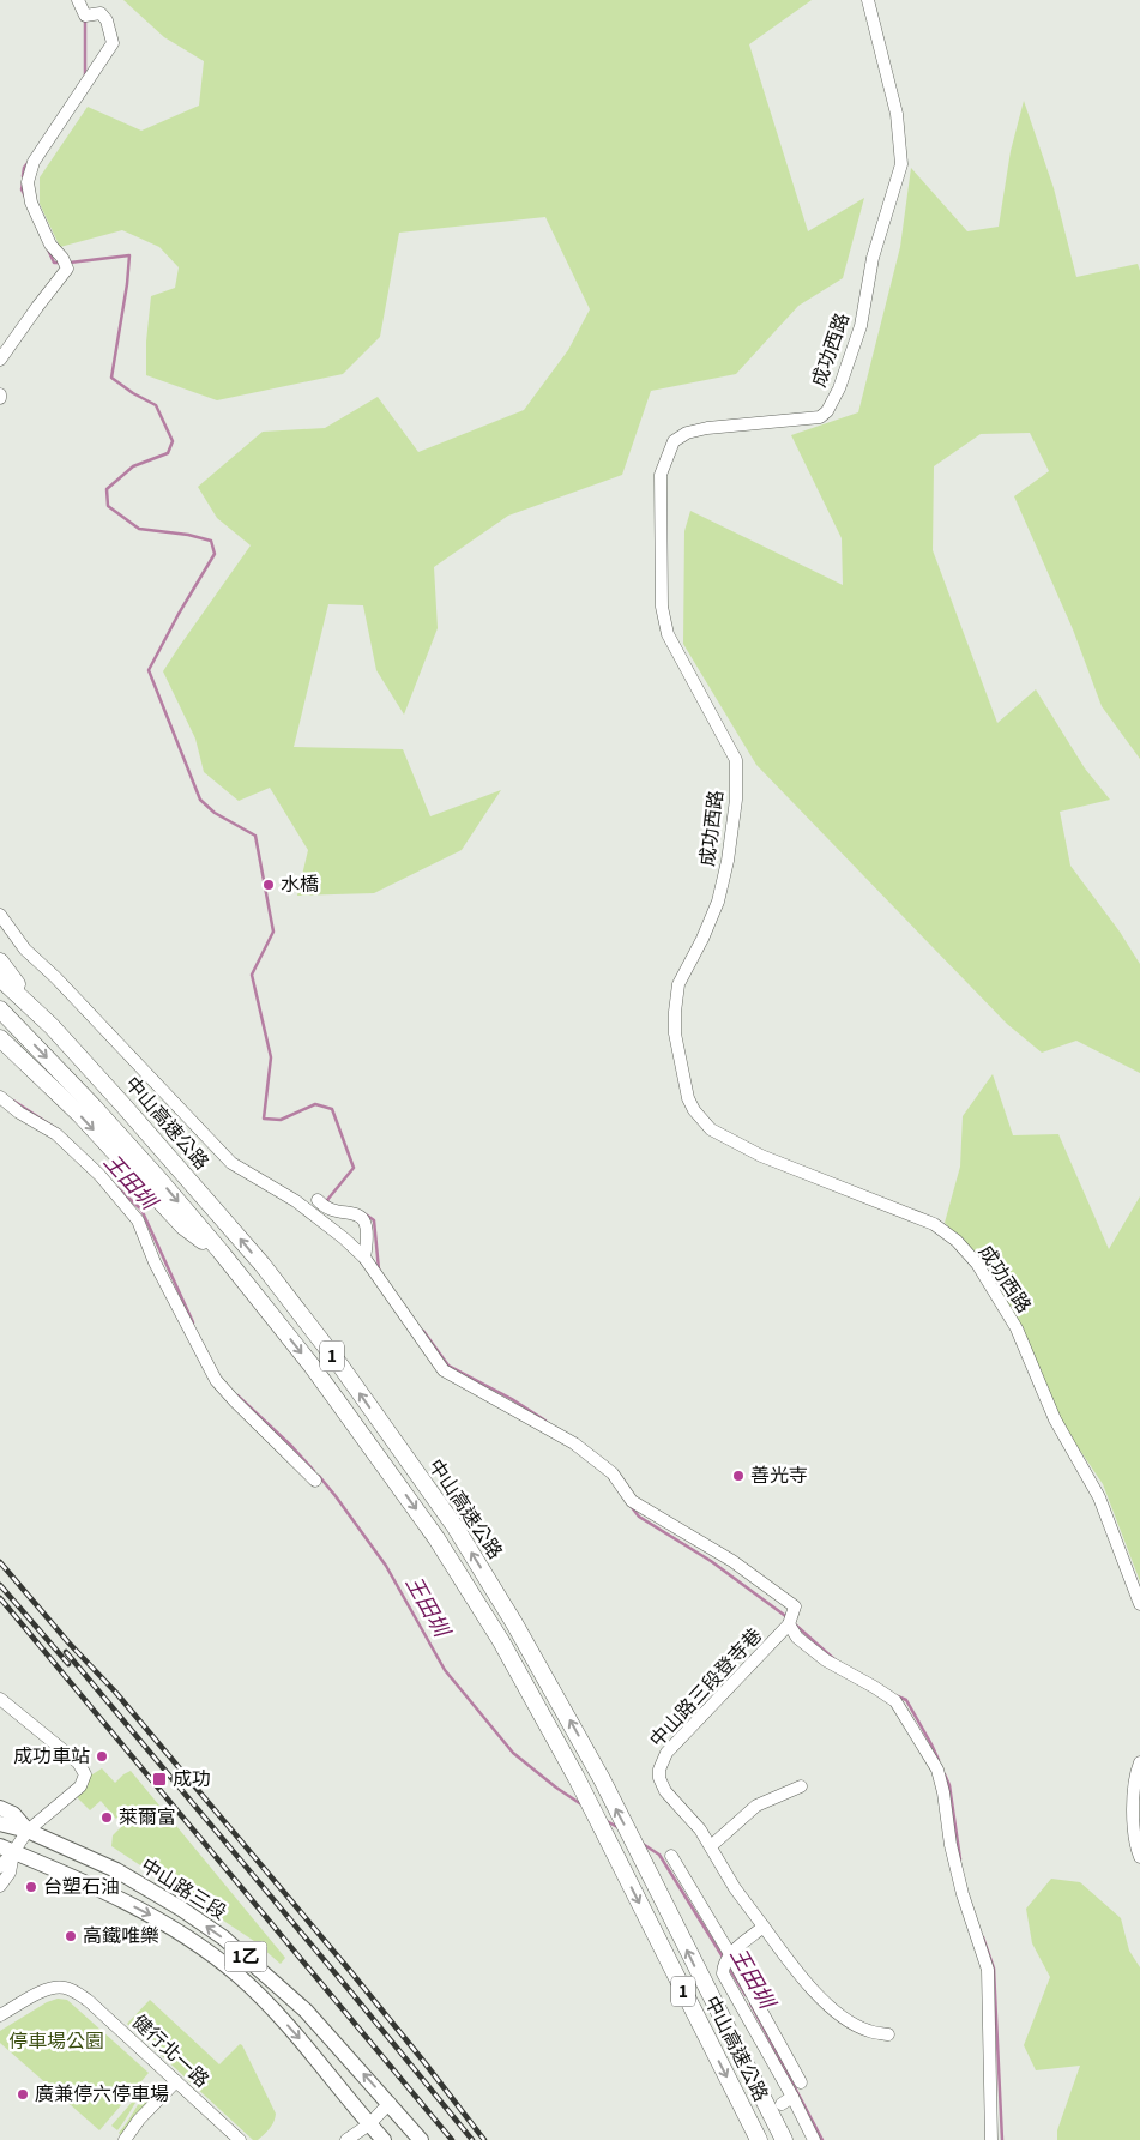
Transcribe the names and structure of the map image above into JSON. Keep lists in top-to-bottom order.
{
  "streets": {
    "highway": ["中山高速公路", "1"],
    "main road": ["中山路三段", "1乙"],
    "street": ["成功西路", "中山路三段登寺巷", "健行北一路"]
  },
  "water": ["王田圳"],
  "parks": ["停車場公園"],
  "places": {
    "other": [
      "水橋",
      "善光寺",
      "成功車站",
      "萊爾富",
      "台塑石油",
      "高鐵唯樂",
      "廣兼停六停車場"
    ],
    "transit": ["成功"]
  }
}
